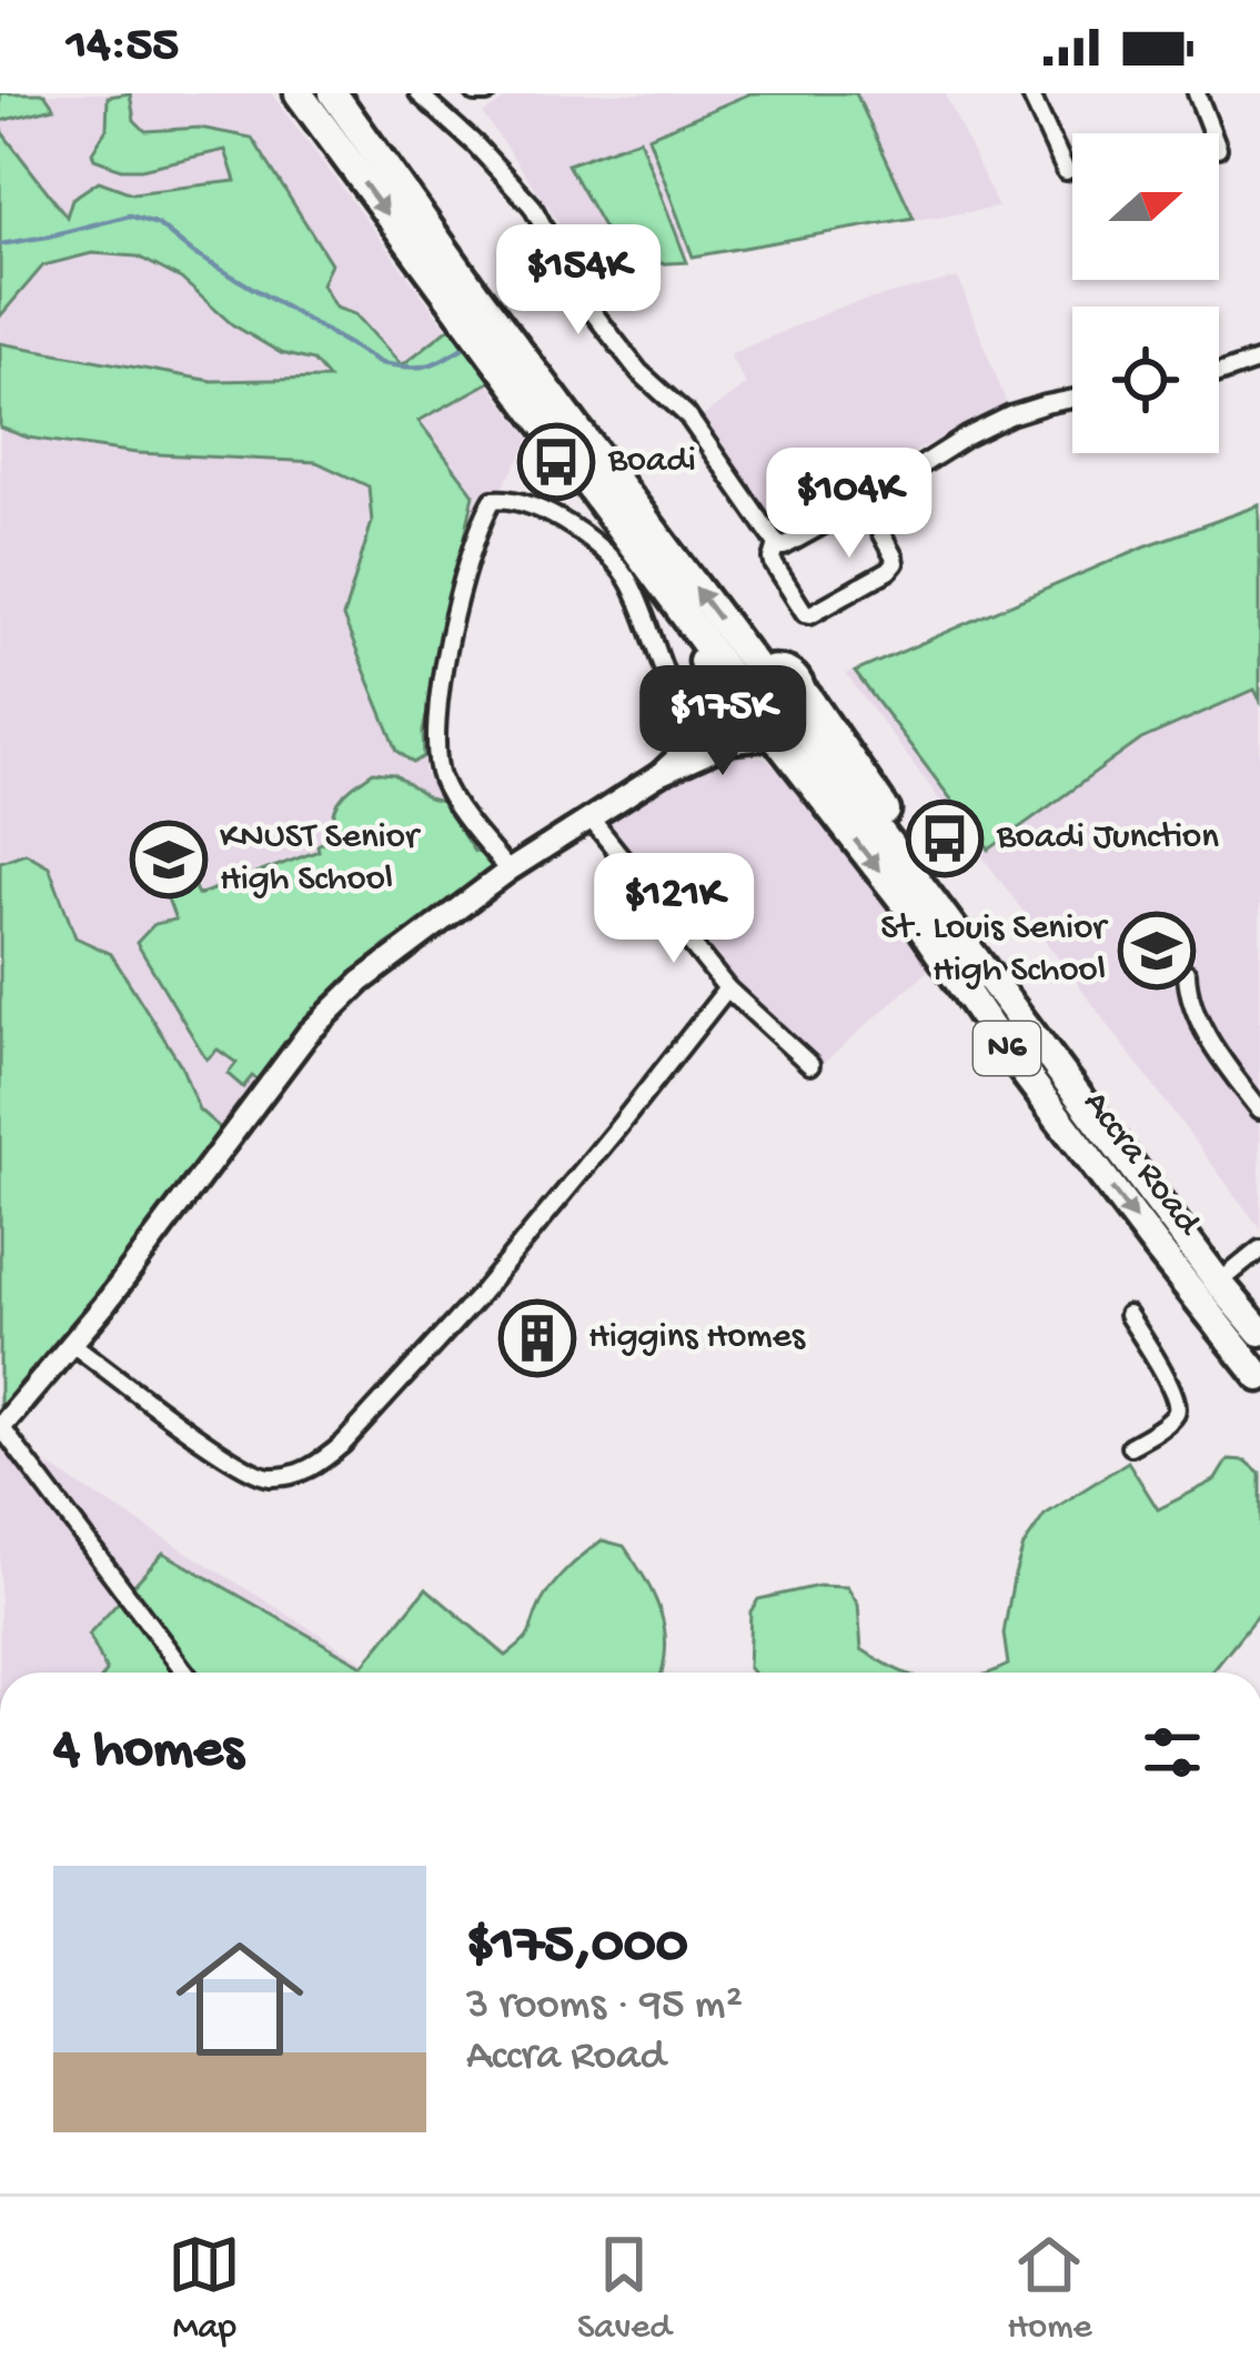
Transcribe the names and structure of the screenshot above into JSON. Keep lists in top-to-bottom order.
{
  "streets": {
    "highway": ["N6", "Accra Road"]
  },
  "places": {
    "bus stop": ["Boadi", "Boadi Junction"],
    "school or university": ["KNUST Senior High School", "St. Louis Senior High School"],
    "building": ["Higgins Homes"]
  },
  "north": "right",
  "page": {
    "status": "14:55",
    "price": [
      "$154K",
      "$104K",
      "$175K",
      "$121K"
    ],
    "heading": "4 homes",
    "list": [
      {
        "name": "$175,000",
        "note": "3 rooms · 95 m² · Accra Road"
      }
    ],
    "tabs": ["Map", "Saved", "Home"]
  }
}
